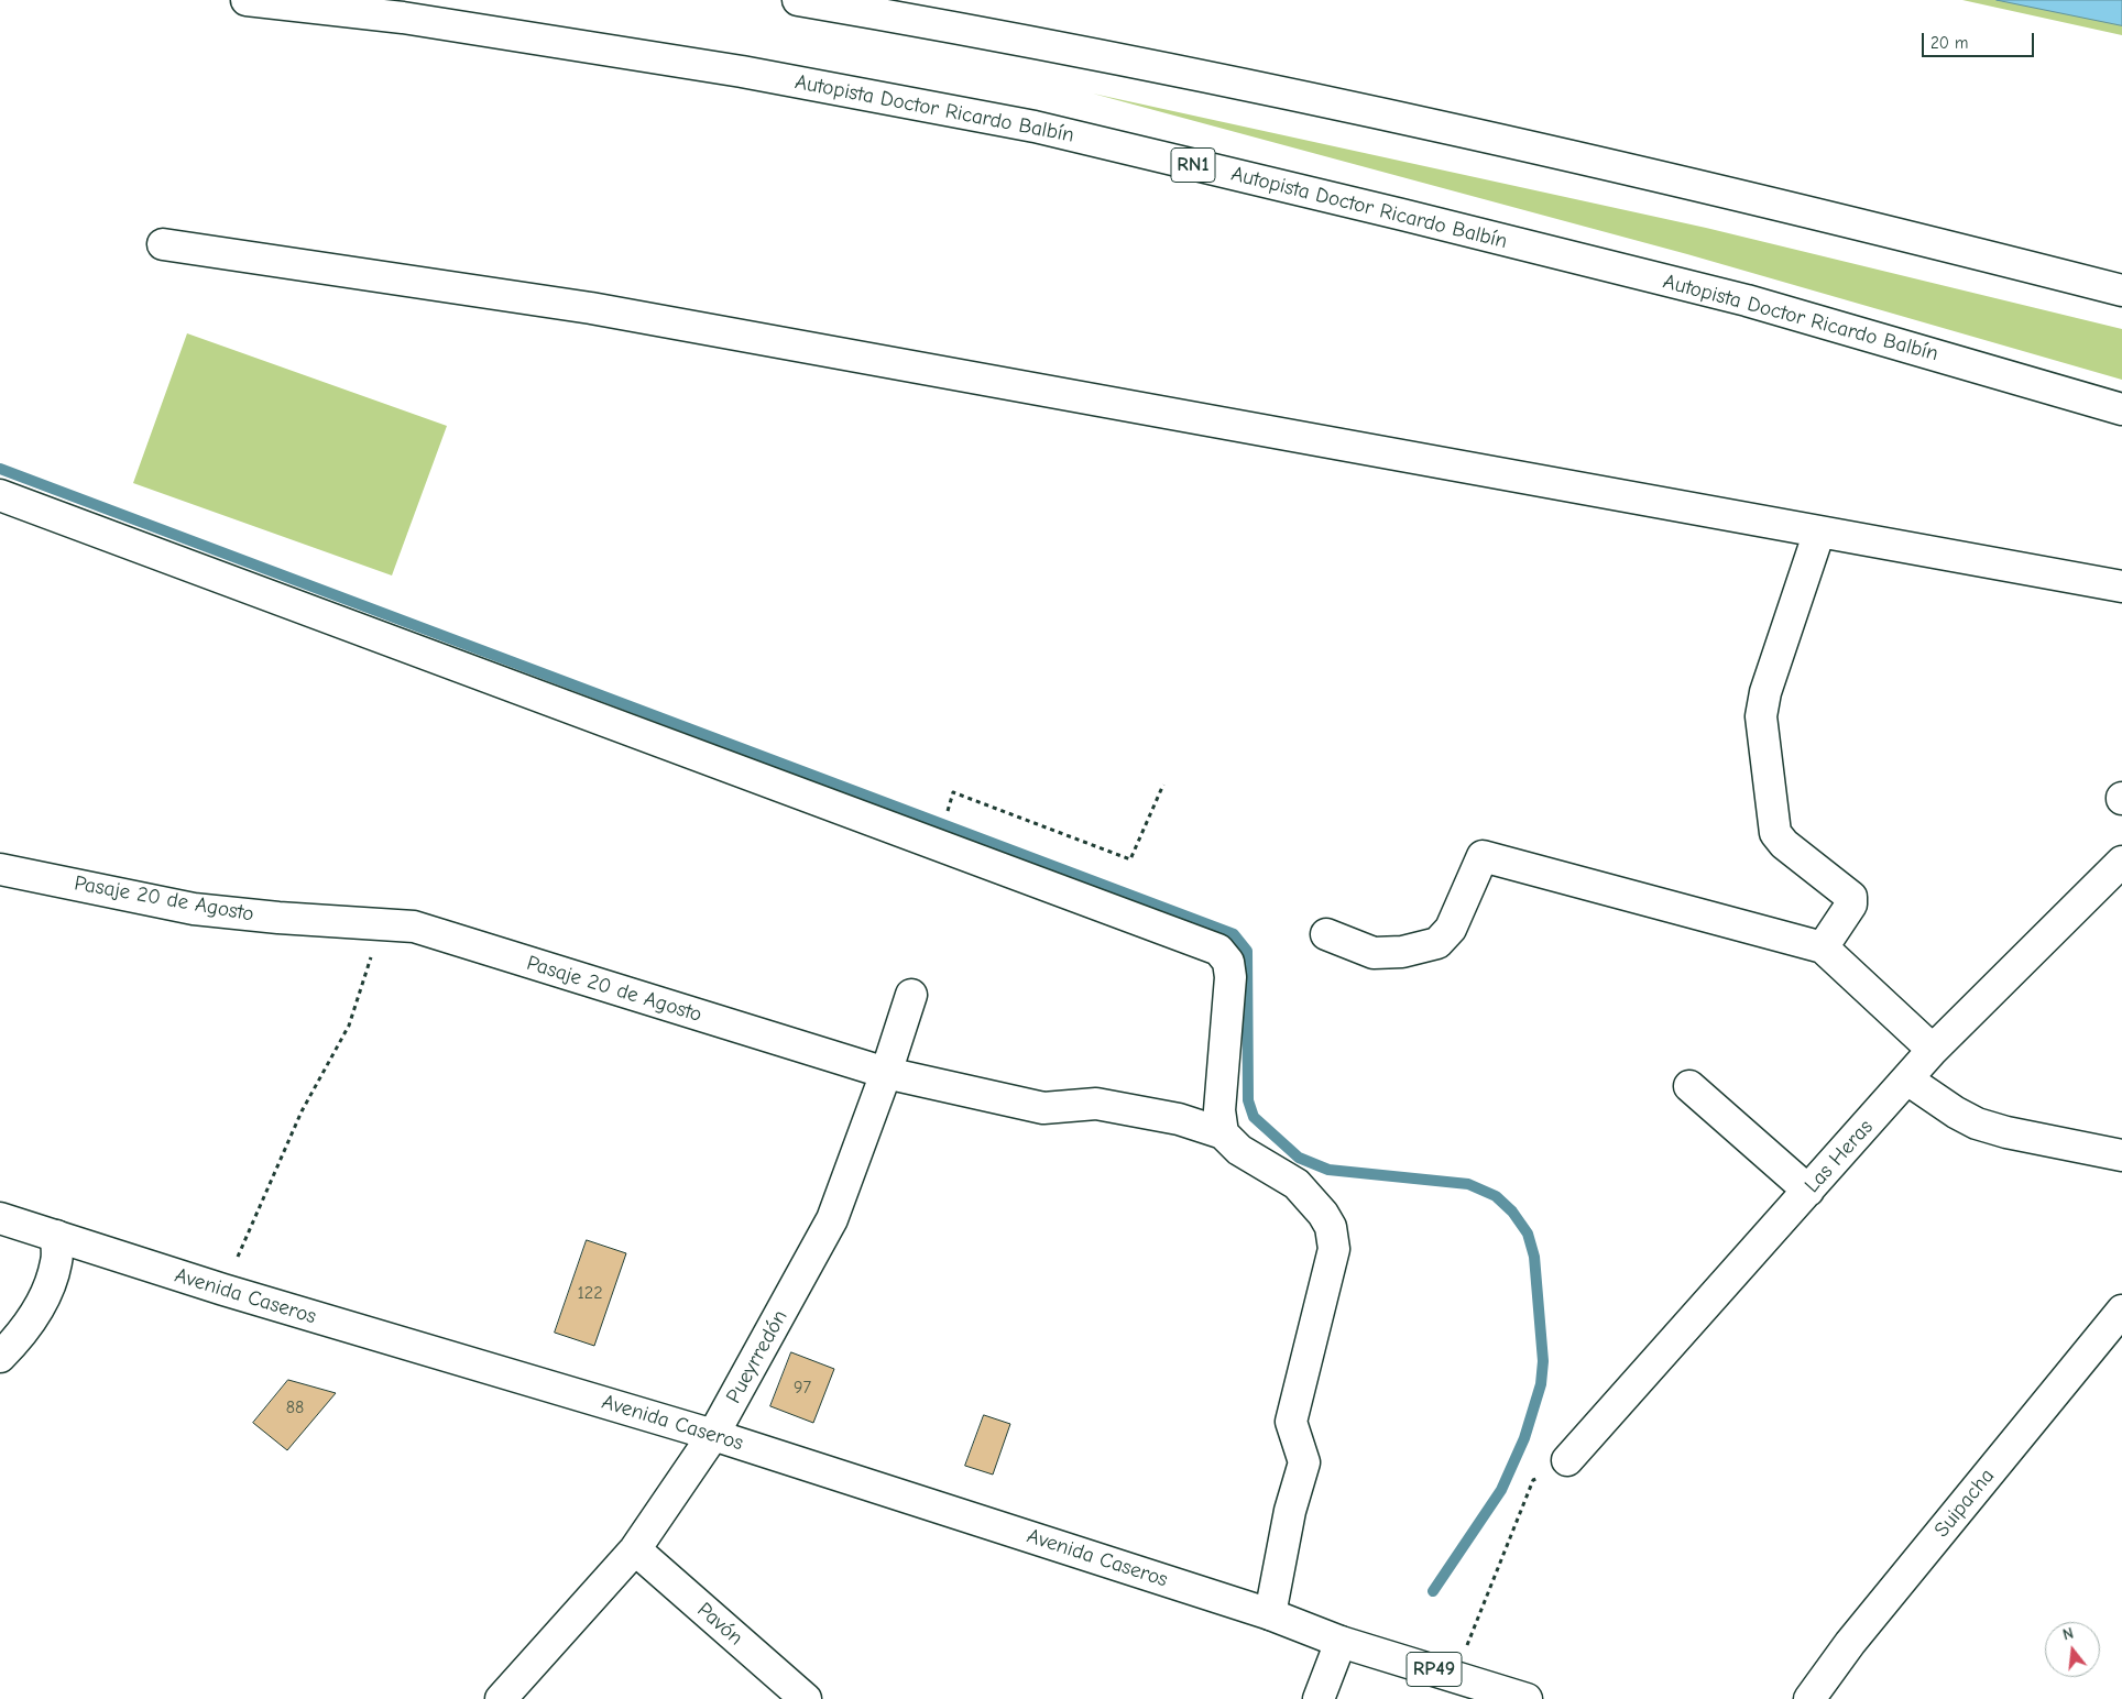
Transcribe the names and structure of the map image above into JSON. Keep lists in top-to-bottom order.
{
  "streets": {
    "main road": [
      "Autopista Doctor Ricardo Balbín",
      "RN1",
      "Pasaje 20 de Agosto",
      "Las Heras",
      "Avenida Caseros",
      "Pueyrredón",
      "Suipacha",
      "Pavón",
      "RP49"
    ]
  },
  "crossings": [
    ["Pasaje 20 de Agosto", "Pueyrredón"],
    ["Avenida Caseros", "Pueyrredón"],
    ["Avenida Caseros", "RP49"],
    ["Pueyrredón", "Pavón"]
  ],
  "house_numbers": ["122", "97", "88"],
  "scale_bar": "20 m",
  "north": "top"
}
